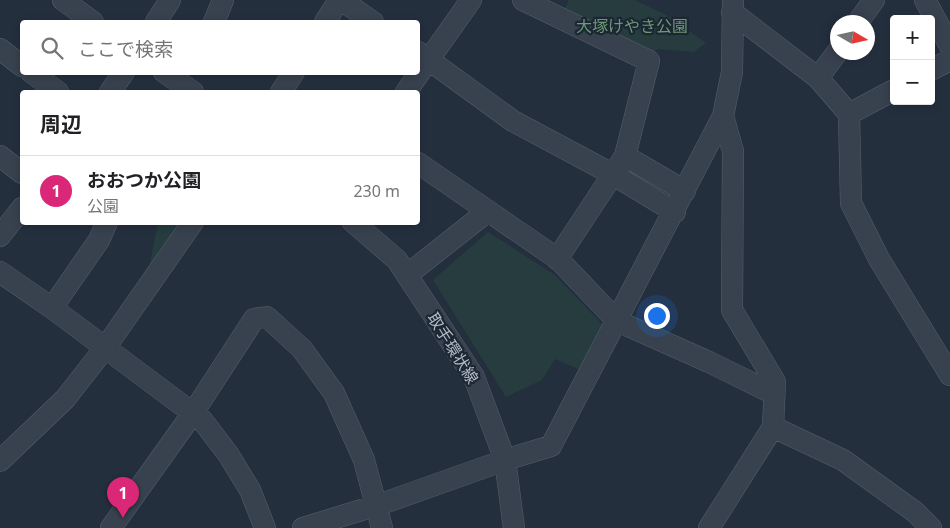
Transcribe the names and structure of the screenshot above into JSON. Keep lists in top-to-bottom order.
{
  "streets": {
    "street": ["取手環状線"]
  },
  "parks": ["大塚けやき公園"],
  "north": "right",
  "page": {
    "map_buttons": ["+", "−"],
    "search": "ここで検索",
    "heading": "周辺",
    "list": [
      {
        "mark": "1",
        "name": "おおつか公園",
        "note": "公園",
        "value": "230 m"
      }
    ],
    "pins": "1"
  }
}
